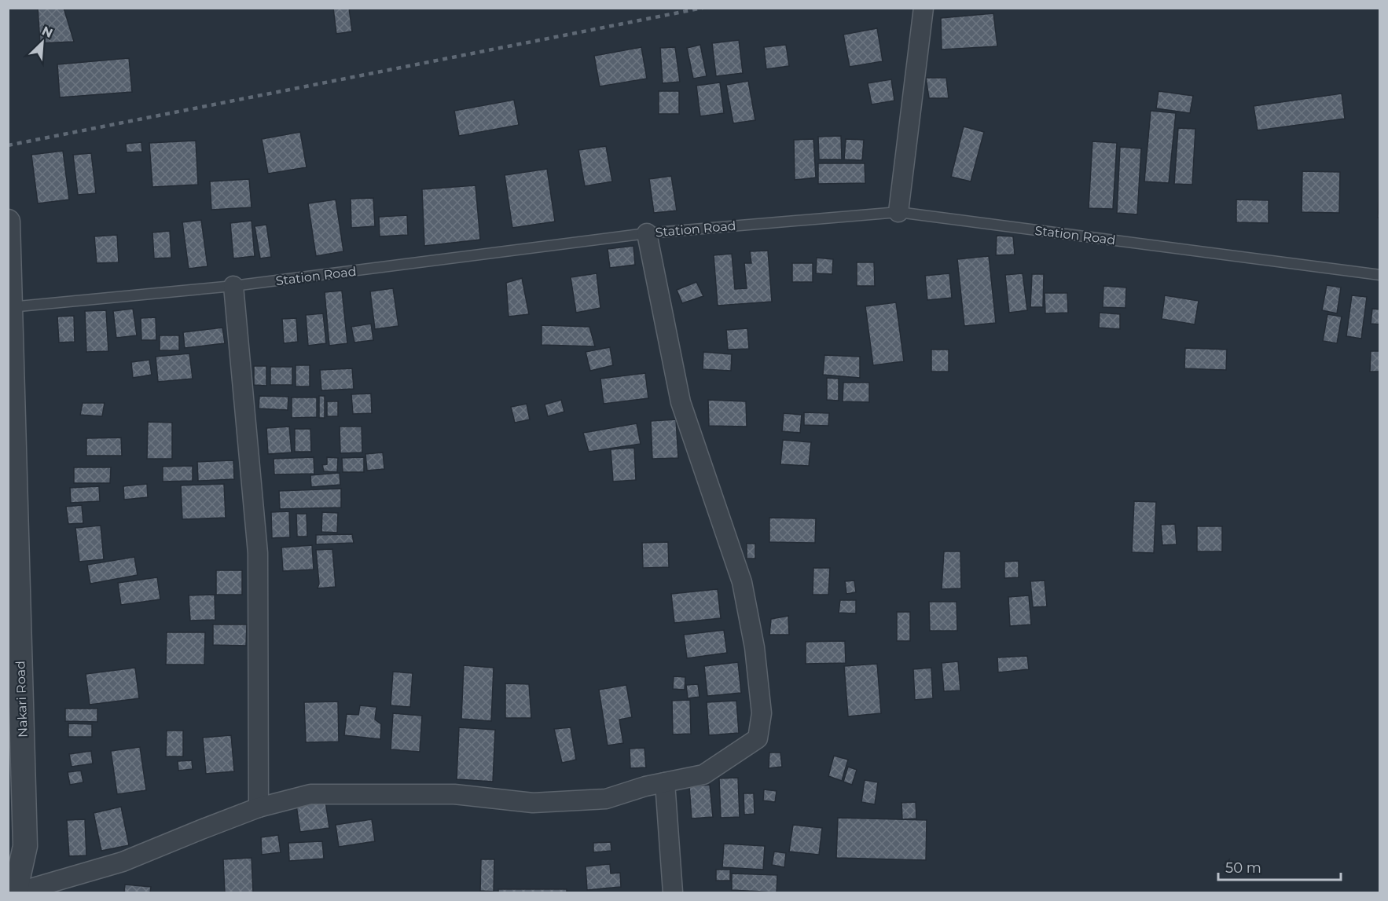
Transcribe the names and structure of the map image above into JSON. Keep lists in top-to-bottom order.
{
  "streets": {
    "street": ["Nakari Road"],
    "lane": ["Station Road"]
  },
  "crossings": [
    ["Station Road", "Nakari Road"]
  ],
  "scale_bar": "50 m",
  "north": "top right"
}
